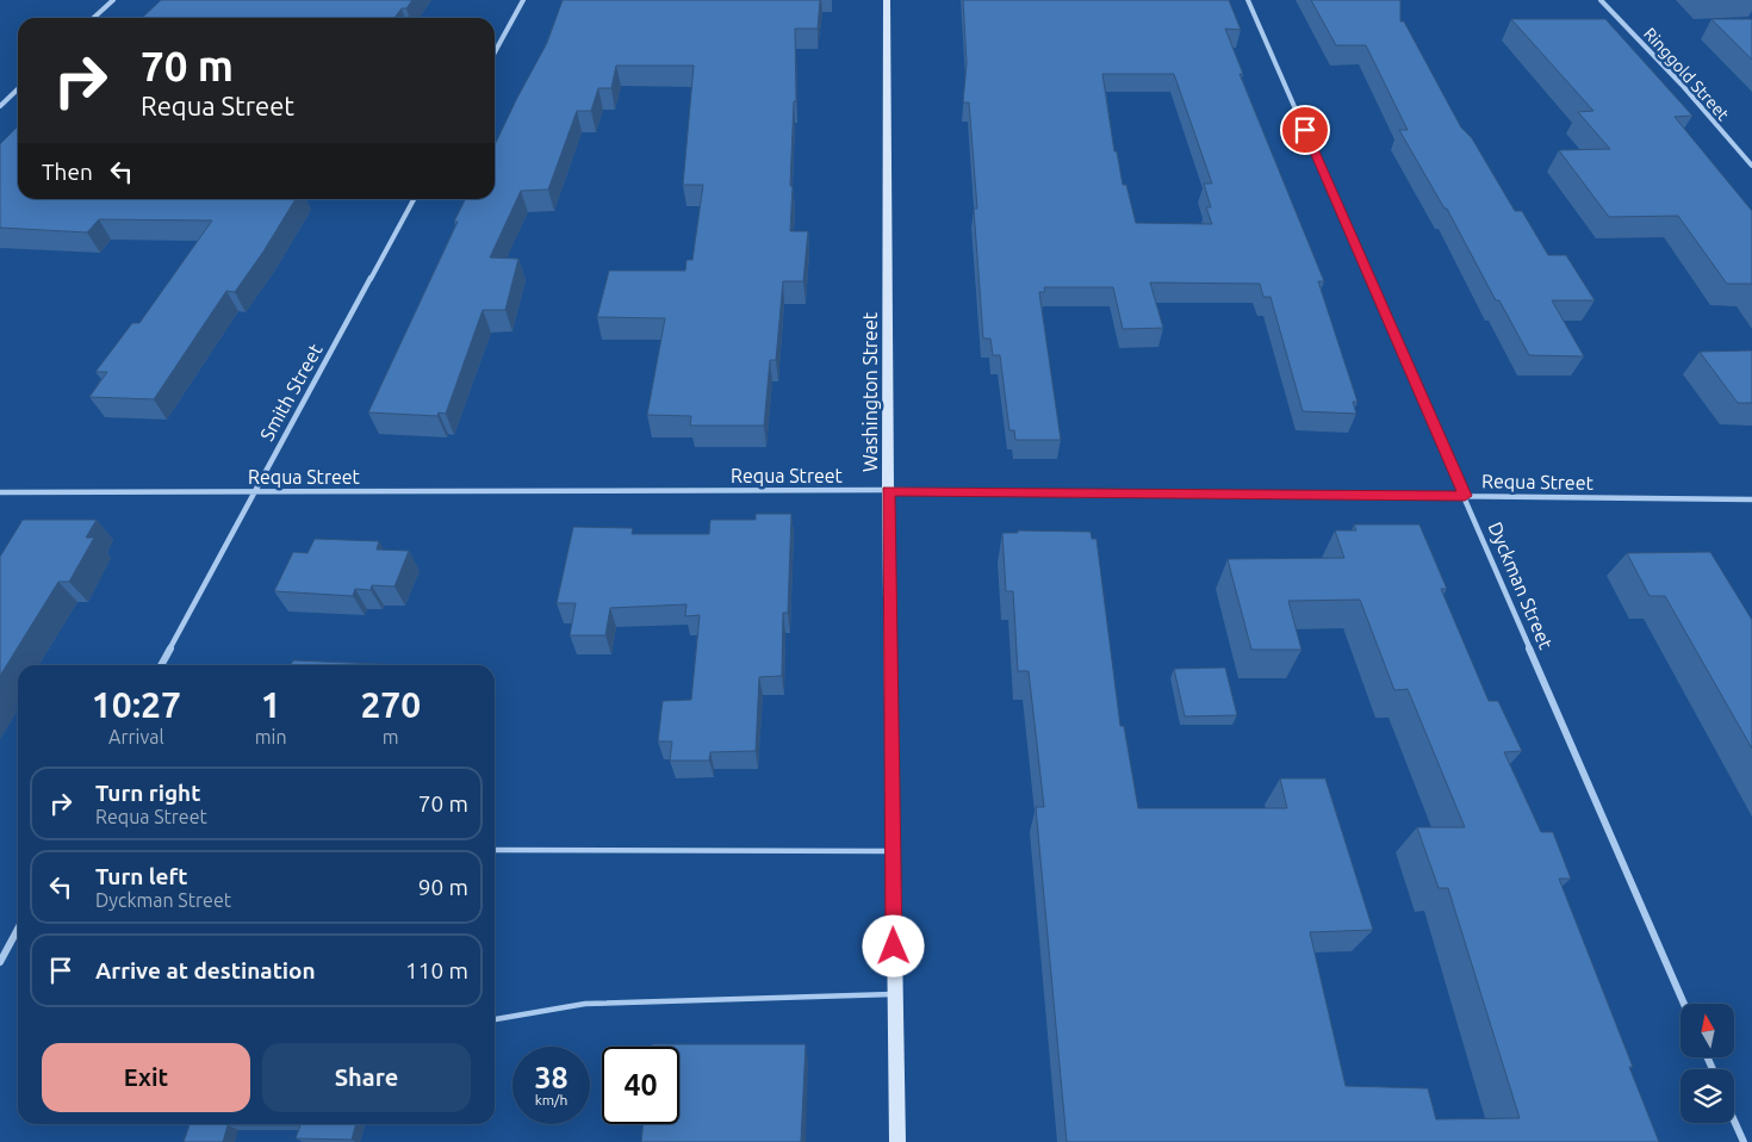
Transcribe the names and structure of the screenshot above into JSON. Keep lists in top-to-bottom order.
{
  "streets": {
    "street": [
      "Ringgold Street",
      "Smith Street",
      "Washington Street",
      "Requa Street",
      "Dyckman Street"
    ]
  },
  "crossings": [
    ["Smith Street", "Requa Street"],
    ["Washington Street", "Requa Street"],
    ["Requa Street", "Dyckman Street"]
  ],
  "north": "top",
  "page": {
    "turn": ["70 m", "Requa Street"],
    "then": "Then",
    "eta": [
      "10:27",
      "Arrival",
      "1",
      "min",
      "270",
      "m"
    ],
    "list": [
      {
        "name": "Turn right",
        "note": "Requa Street",
        "value": "70 m"
      },
      {
        "name": "Turn left",
        "note": "Dyckman Street",
        "value": "90 m"
      },
      {
        "name": "Arrive at destination",
        "value": "110 m"
      }
    ],
    "buttons": ["Exit", "Share"],
    "speed": "38 km/h",
    "limit": "40"
  }
}
